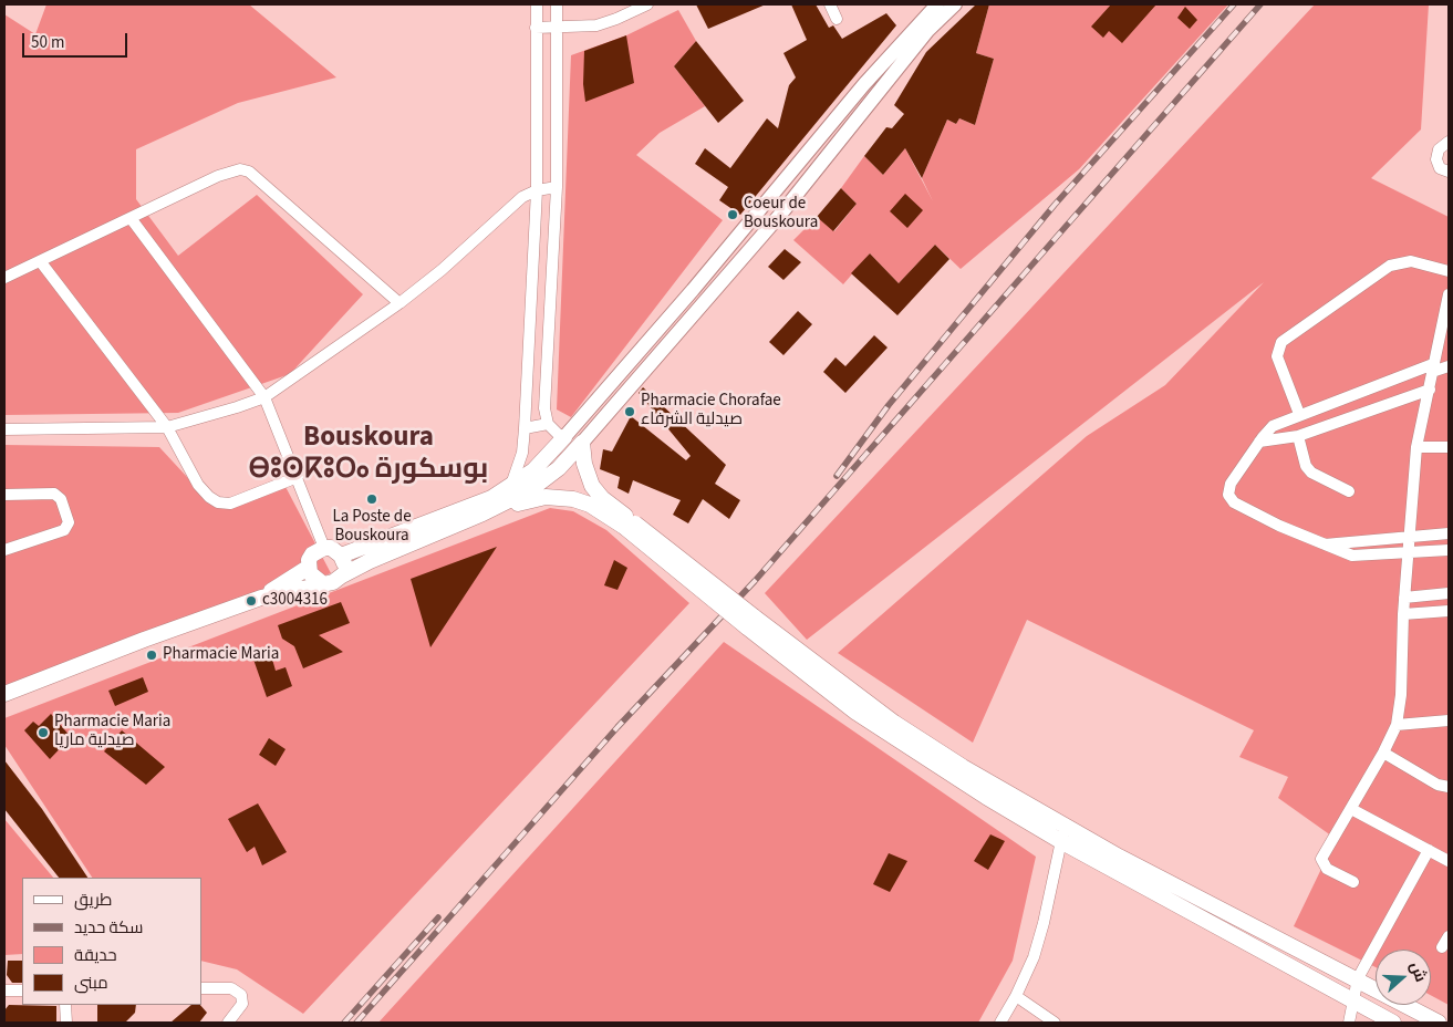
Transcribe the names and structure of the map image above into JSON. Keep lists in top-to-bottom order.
{
  "districts": ["Bouskoura ⴱⵓⵙⴽⵓⵔⴰ بوسكورة"],
  "places": [
    "Coeur de Bouskoura",
    "Pharmacie Chorafae صيدلية الشرفاء",
    "La Poste de Bouskoura",
    "c3004316",
    "Pharmacie Maria",
    "Pharmacie Maria صيدلية ماريا"
  ],
  "legend": [
    "طريق",
    "سكة حديد",
    "حديقة",
    "مبنى"
  ],
  "scale_bar": "50 m",
  "north": "right"
}
